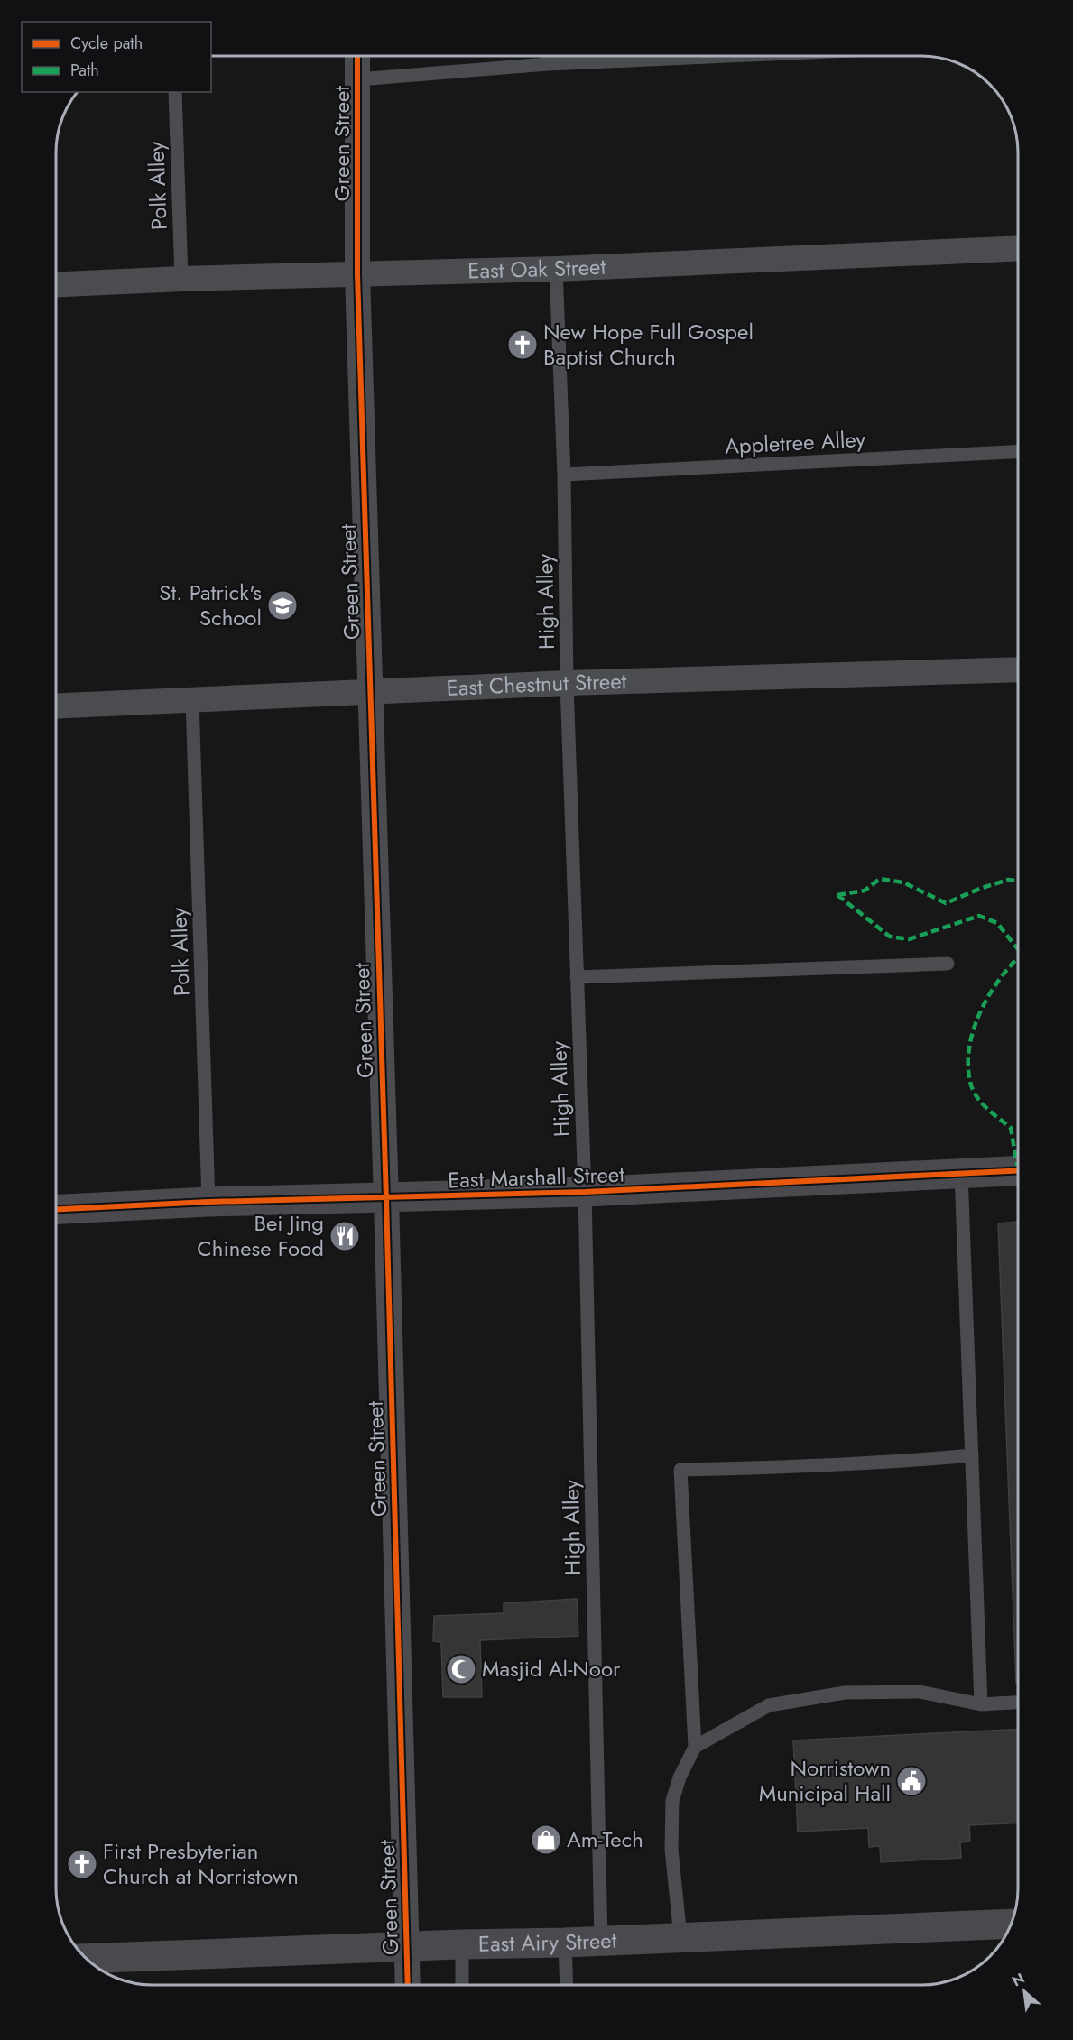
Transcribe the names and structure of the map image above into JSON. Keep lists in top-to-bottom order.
{
  "streets": {
    "street": [
      "Green Street",
      "East Oak Street",
      "East Chestnut Street",
      "East Marshall Street",
      "East Airy Street"
    ],
    "lane": ["Polk Alley", "Appletree Alley", "High Alley"]
  },
  "crossings": [
    ["Green Street", "East Oak Street"],
    ["Green Street", "East Chestnut Street"],
    ["Green Street", "East Marshall Street"],
    ["Green Street", "East Airy Street"],
    ["Polk Alley", "East Oak Street"],
    ["Polk Alley", "East Chestnut Street"],
    ["Polk Alley", "East Marshall Street"],
    ["East Oak Street", "High Alley"],
    ["Appletree Alley", "High Alley"],
    ["High Alley", "East Chestnut Street"],
    ["High Alley", "East Marshall Street"],
    ["High Alley", "East Airy Street"]
  ],
  "places": {
    "church": ["New Hope Full Gospel Baptist Church", "First Presbyterian Church at Norristown"],
    "school or university": ["St. Patrick's School"],
    "restaurant": ["Bei Jing Chinese Food"],
    "mosque": ["Masjid Al-Noor"],
    "public building": ["Norristown Municipal Hall"],
    "shop": ["Am-Tech"]
  },
  "legend": ["Cycle path", "Path"],
  "north": "top left"
}
